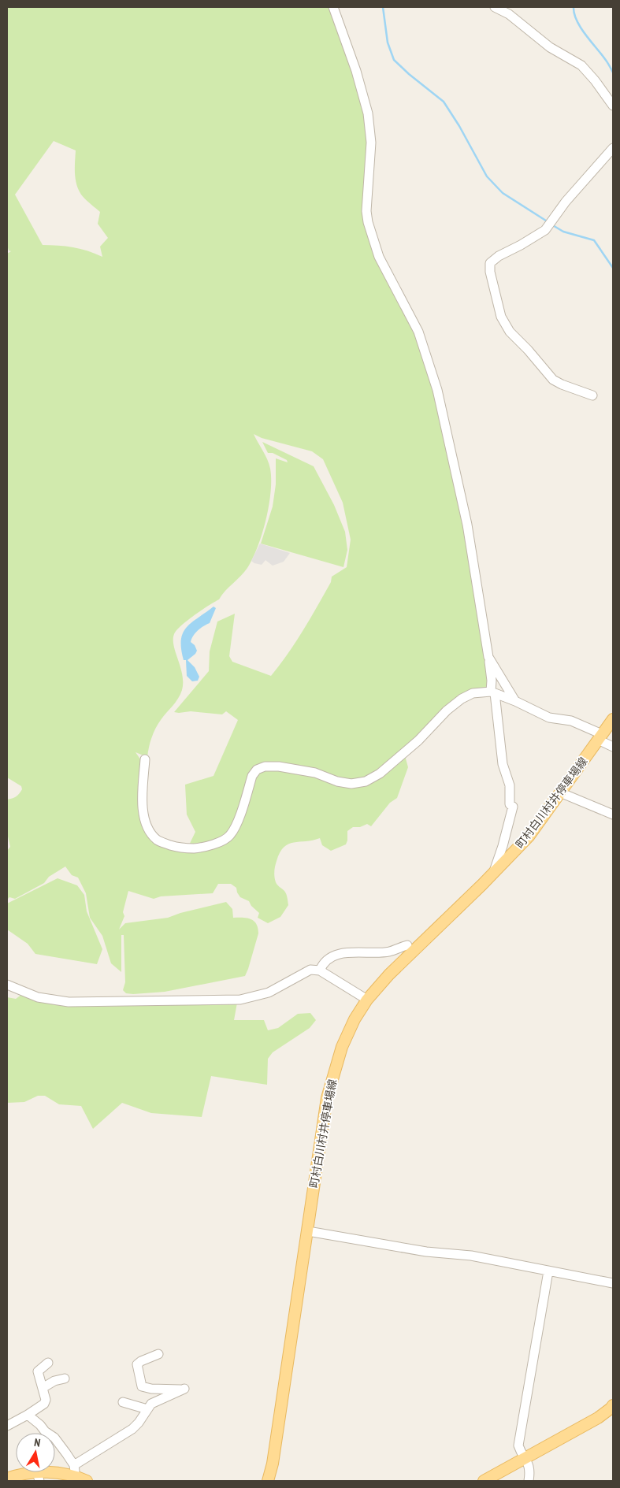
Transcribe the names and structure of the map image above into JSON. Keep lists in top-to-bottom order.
{
  "streets": {
    "main road": ["町村白川村井停車場線"]
  },
  "north": "top"
}
